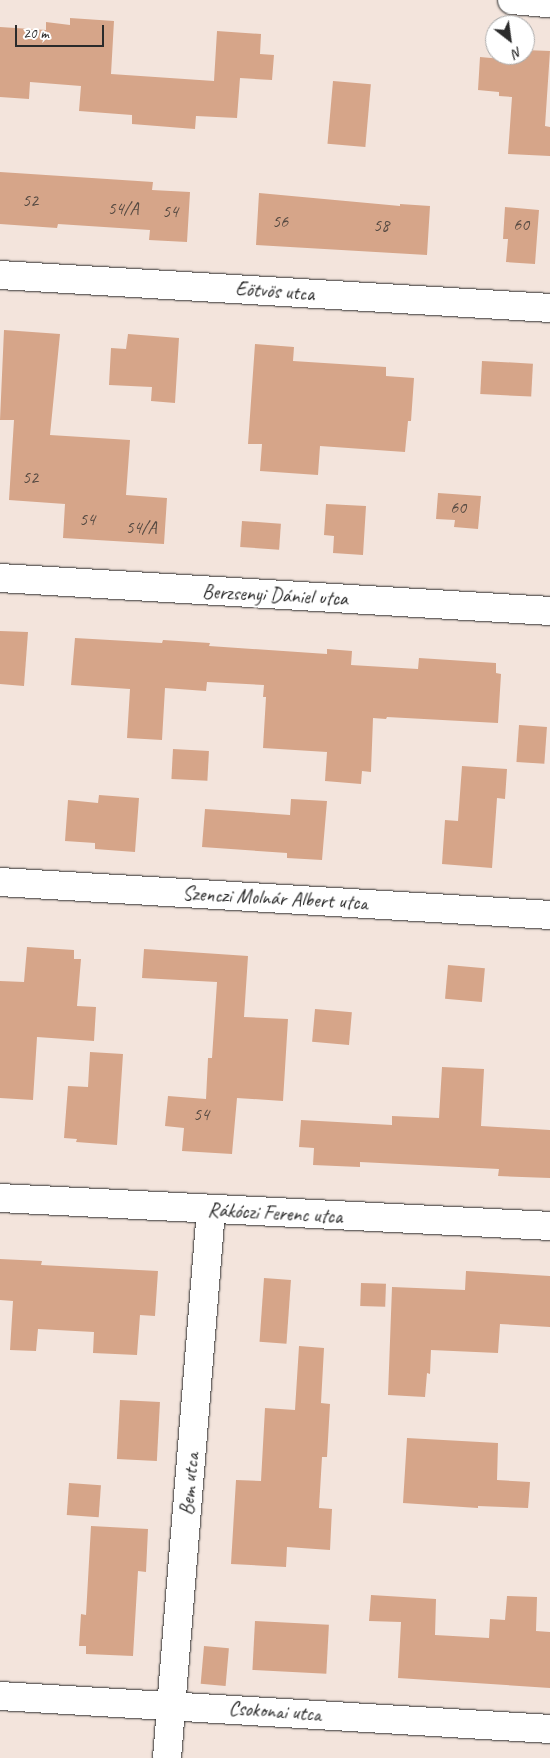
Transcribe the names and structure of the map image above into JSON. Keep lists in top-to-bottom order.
{
  "streets": {
    "street": [
      "Eötvös utca",
      "Berzsenyi Dániel utca",
      "Szenczi Molnár Albert utca",
      "Rákóczi Ferenc utca",
      "Bem utca",
      "Csokonai utca"
    ]
  },
  "crossings": [
    ["Rákóczi Ferenc utca", "Bem utca"],
    ["Bem utca", "Csokonai utca"]
  ],
  "house_numbers": [
    "52",
    "54/A",
    "54",
    "56",
    "60",
    "58",
    "52",
    "60",
    "54",
    "54/A",
    "54"
  ],
  "scale_bar": "20 m",
  "north": "bottom right"
}
